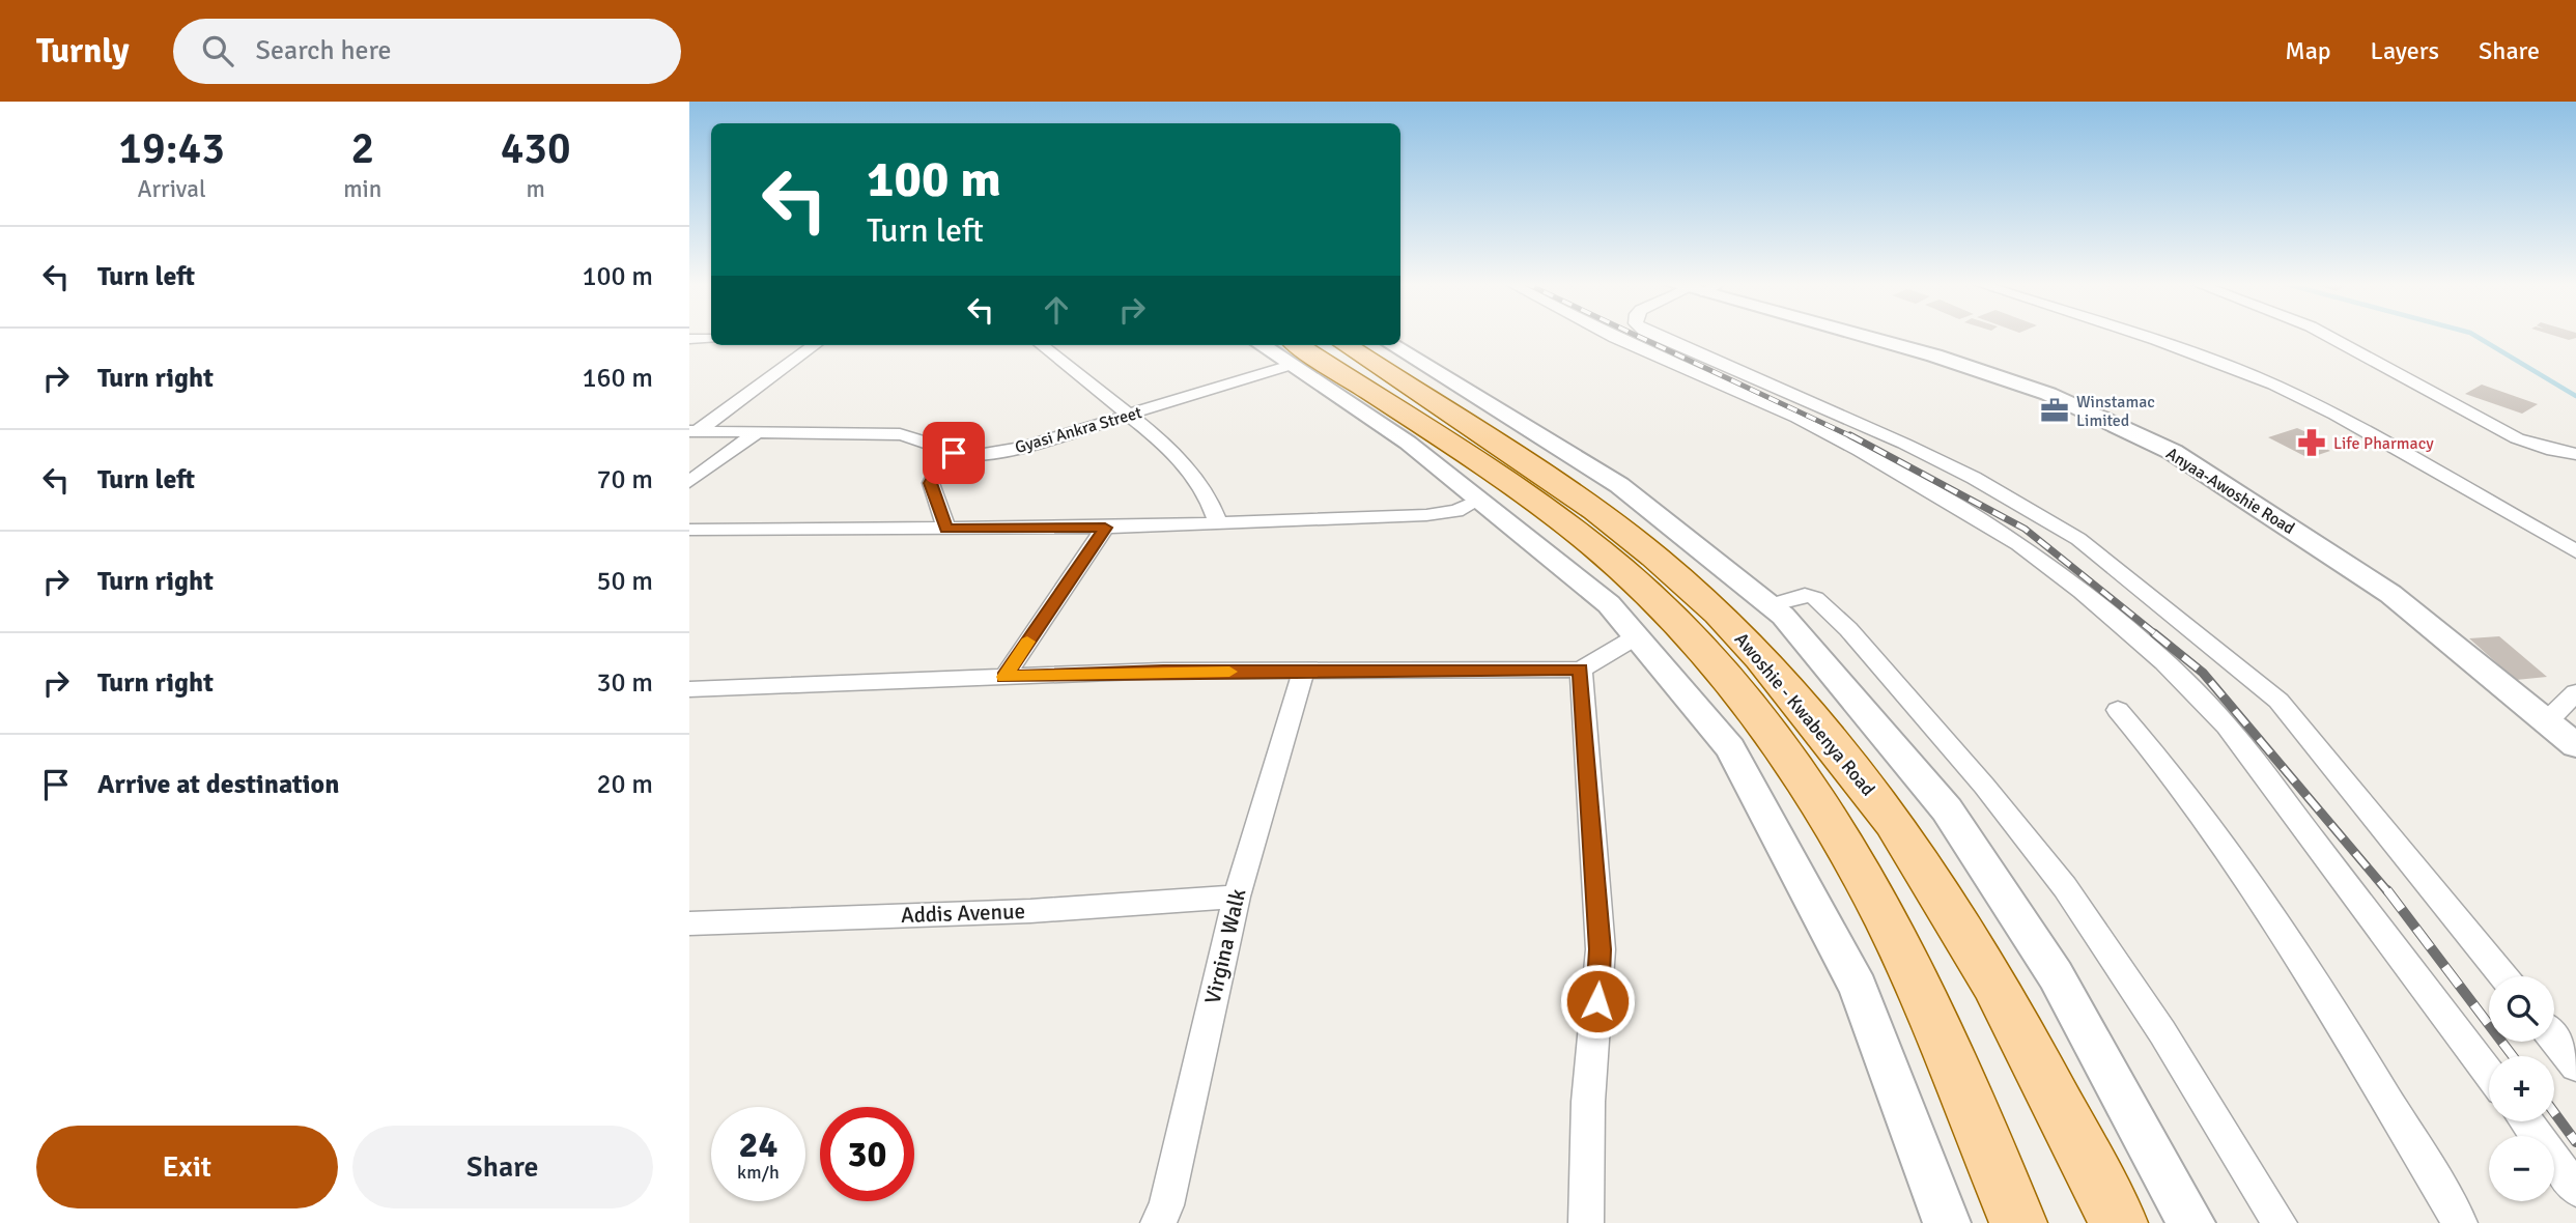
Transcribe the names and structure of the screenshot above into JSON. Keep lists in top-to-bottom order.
{
  "streets": {
    "main road": ["Awoshie - Kwabenya Road"],
    "street": [
      "Gyasi Ankra Street",
      "Anyaa-Awoshie Road",
      "Addis Avenue",
      "Virgina Walk"
    ]
  },
  "crossings": [
    ["Gyasi Ankra Street", "Awoshie - Kwabenya Road"],
    ["Addis Avenue", "Virgina Walk"]
  ],
  "places": {
    "office": ["Winstamac Limited"],
    "pharmacy": ["Life Pharmacy"]
  },
  "page": {
    "header": "Turnly",
    "search": "Search here",
    "nav": ["Map", "Layers", "Share"],
    "eta": [
      "19:43",
      "Arrival",
      "2",
      "min",
      "430",
      "m"
    ],
    "turn": ["100 m", "Turn left"],
    "list": [
      {
        "name": "Turn left",
        "value": "100 m"
      },
      {
        "name": "Turn right",
        "value": "160 m"
      },
      {
        "name": "Turn left",
        "value": "70 m"
      },
      {
        "name": "Turn right",
        "value": "50 m"
      },
      {
        "name": "Turn right",
        "value": "30 m"
      },
      {
        "name": "Arrive at destination",
        "value": "20 m"
      }
    ],
    "map_buttons": ["+", "−"],
    "speed": "24 km/h",
    "limit": "30",
    "buttons": ["Exit", "Share"]
  }
}
